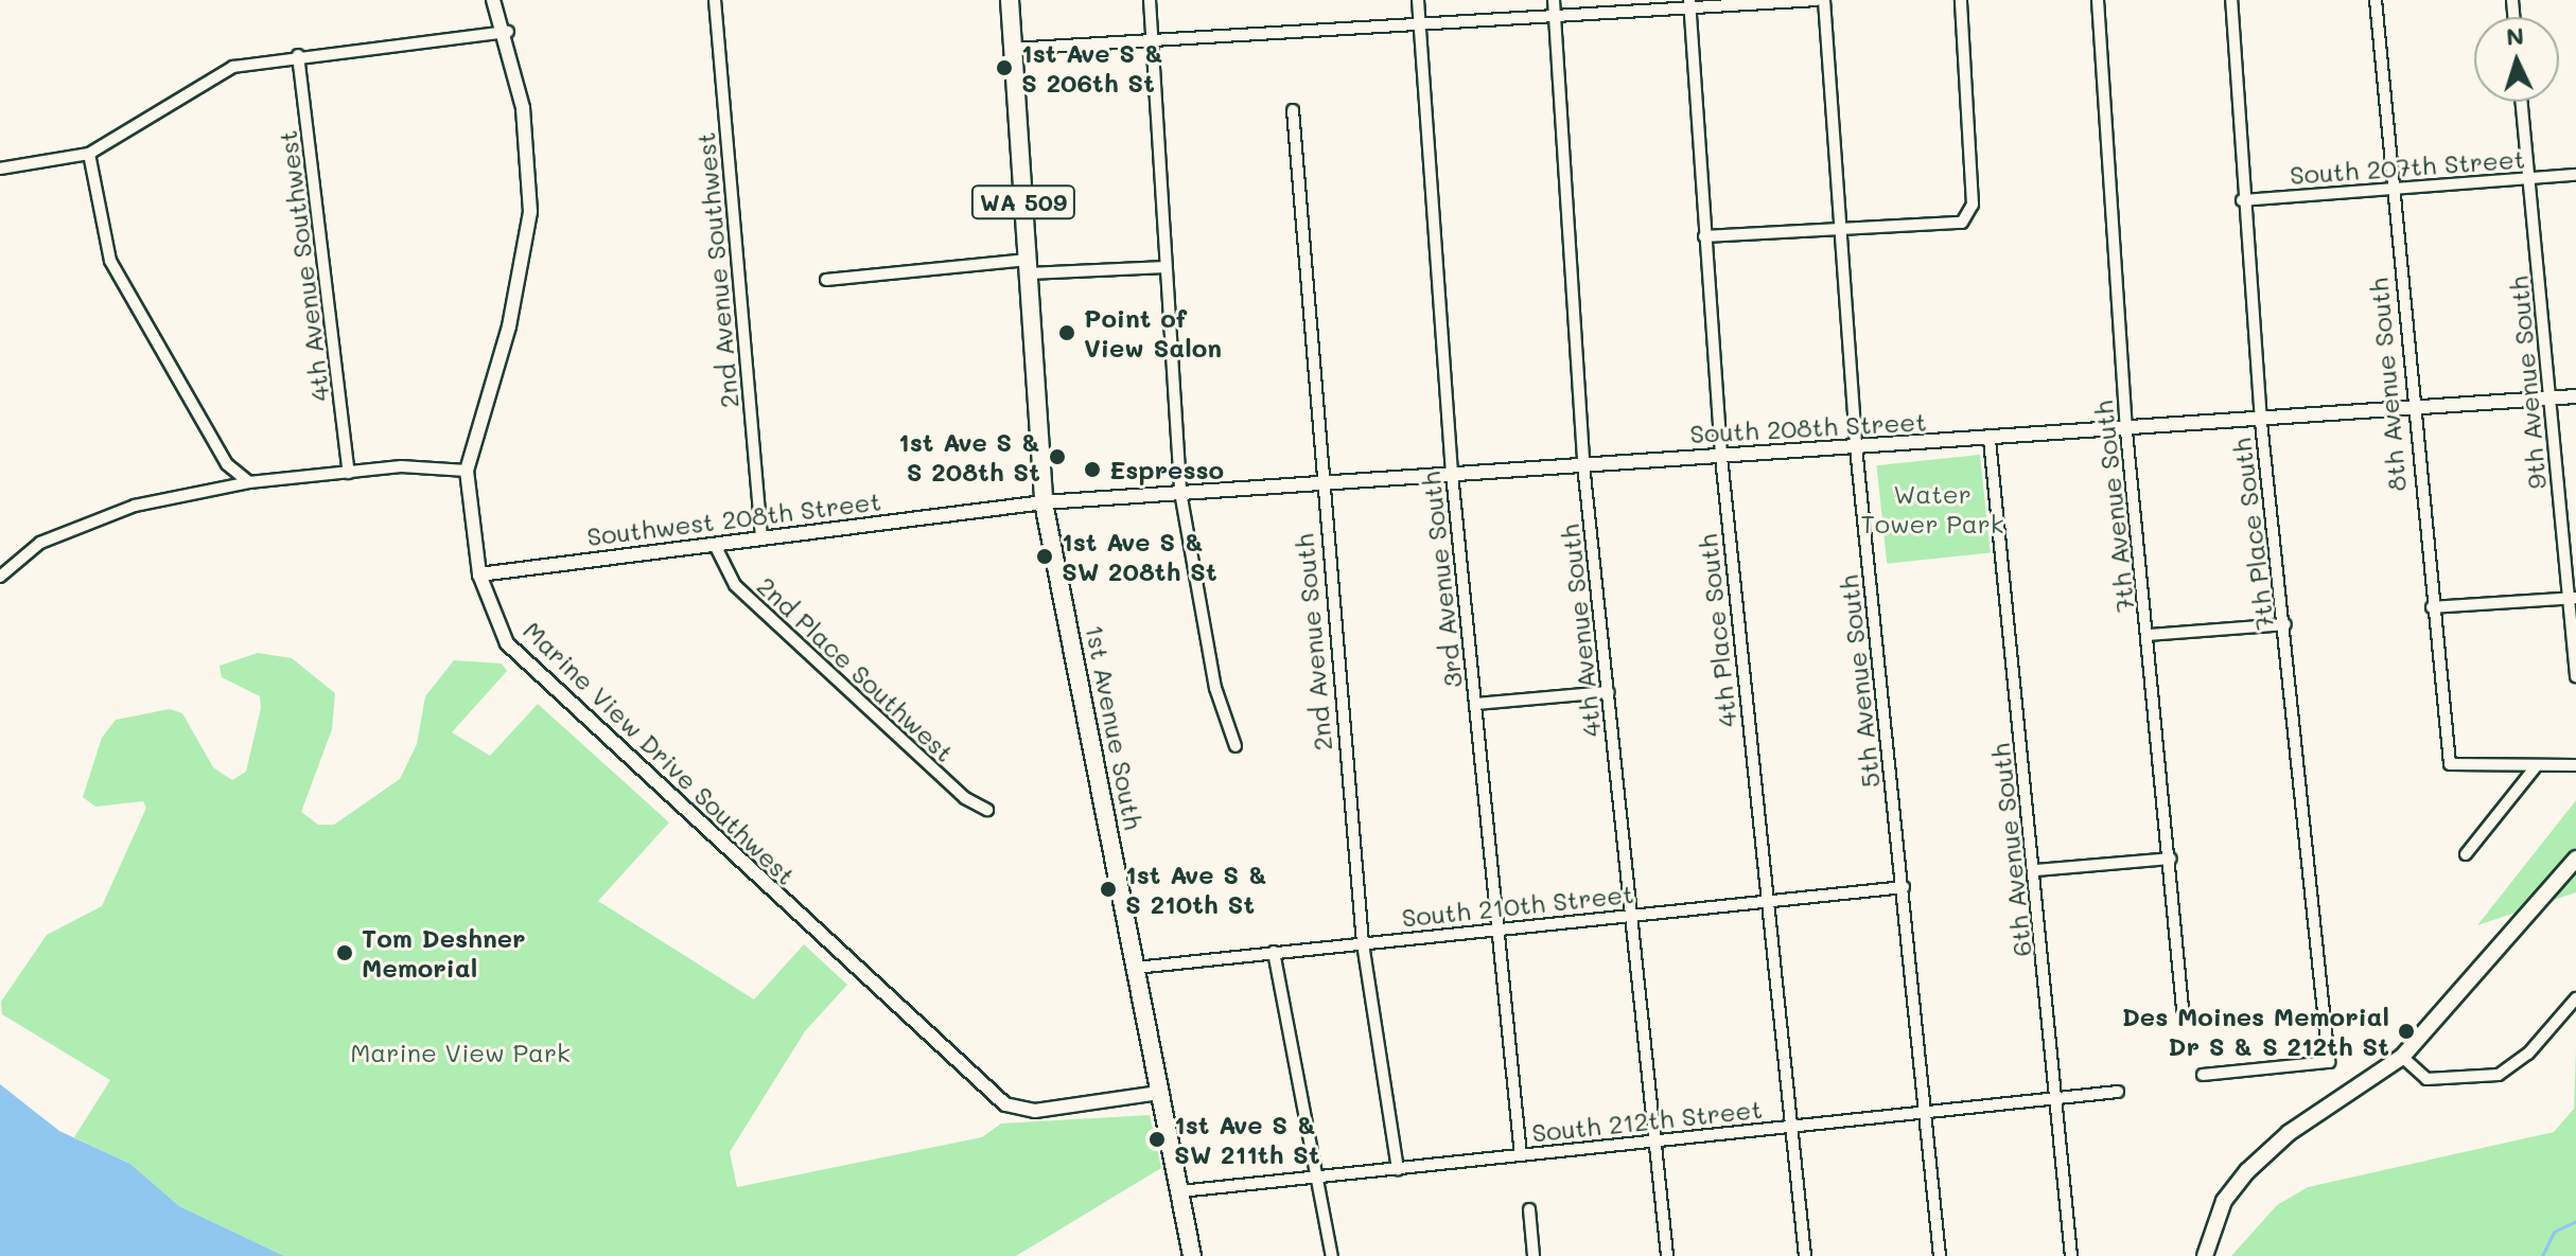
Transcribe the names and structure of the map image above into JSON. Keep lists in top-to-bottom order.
{
  "streets": {
    "main road": ["WA 509", "1st Avenue South"],
    "street": [
      "South 207th Street",
      "4th Avenue Southwest",
      "2nd Avenue Southwest",
      "9th Avenue South",
      "8th Avenue South",
      "South 208th Street",
      "7th Avenue South",
      "Southwest 208th Street",
      "7th Place South",
      "3rd Avenue South",
      "4th Avenue South",
      "4th Place South",
      "2nd Avenue South",
      "2nd Place Southwest",
      "5th Avenue South",
      "Marine View Drive Southwest",
      "6th Avenue South",
      "South 210th Street",
      "South 212th Street"
    ]
  },
  "crossings": [
    ["South 207th Street", "9th Avenue South"],
    ["South 207th Street", "8th Avenue South"],
    ["South 207th Street", "7th Place South"],
    ["2nd Avenue Southwest", "Southwest 208th Street"],
    ["9th Avenue South", "South 208th Street"],
    ["8th Avenue South", "South 208th Street"],
    ["South 208th Street", "7th Avenue South"],
    ["South 208th Street", "Southwest 208th Street"],
    ["South 208th Street", "7th Place South"],
    ["South 208th Street", "3rd Avenue South"],
    ["South 208th Street", "4th Avenue South"],
    ["South 208th Street", "4th Place South"],
    ["South 208th Street", "2nd Avenue South"],
    ["South 208th Street", "5th Avenue South"],
    ["South 208th Street", "1st Avenue South"],
    ["South 208th Street", "6th Avenue South"],
    ["Southwest 208th Street", "2nd Place Southwest"],
    ["Southwest 208th Street", "1st Avenue South"],
    ["Southwest 208th Street", "Marine View Drive Southwest"],
    ["3rd Avenue South", "South 210th Street"],
    ["3rd Avenue South", "South 212th Street"],
    ["4th Avenue South", "South 210th Street"],
    ["4th Avenue South", "South 212th Street"],
    ["4th Place South", "South 210th Street"],
    ["4th Place South", "South 212th Street"],
    ["2nd Avenue South", "South 210th Street"],
    ["2nd Avenue South", "South 212th Street"],
    ["5th Avenue South", "South 210th Street"],
    ["5th Avenue South", "South 212th Street"],
    ["1st Avenue South", "Marine View Drive Southwest"],
    ["1st Avenue South", "South 210th Street"],
    ["1st Avenue South", "South 212th Street"],
    ["6th Avenue South", "South 212th Street"]
  ],
  "parks": ["Water Tower Park", "Marine View Park"],
  "places": [
    "1st Ave S & S 206th St",
    "Point of View Salon",
    "1st Ave S & S 208th St",
    "Espresso",
    "1st Ave S & SW 208th St",
    "1st Ave S & S 210th St",
    "Tom Deshner Memorial",
    "Des Moines Memorial Dr S & S 212th St",
    "1st Ave S & SW 211th St"
  ],
  "north": "top"
}
